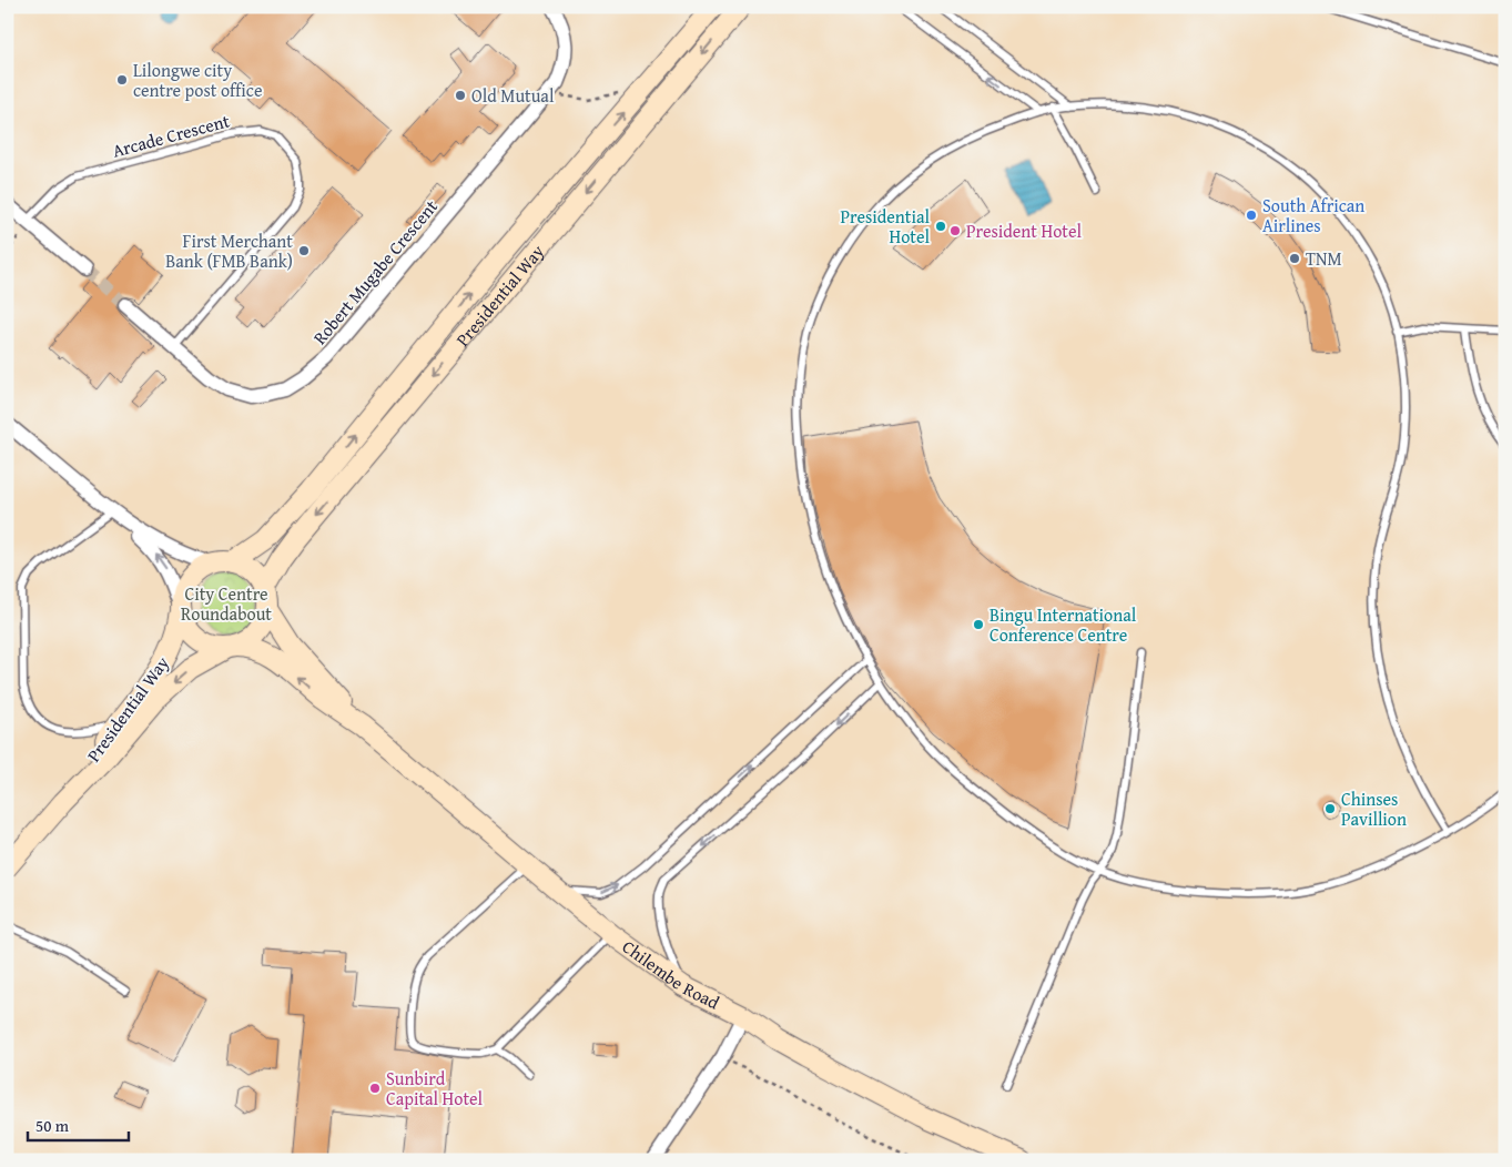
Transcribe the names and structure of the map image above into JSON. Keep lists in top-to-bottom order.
{
  "streets": {
    "main road": ["Presidential Way", "Chilembe Road"],
    "street": ["Robert Mugabe Crescent"],
    "lane": ["Arcade Crescent"]
  },
  "crossings": [
    ["Arcade Crescent", "Robert Mugabe Crescent"]
  ],
  "parks": ["City Centre Roundabout"],
  "places": [
    "Lilongwe city centre post office",
    "Old Mutual",
    "South African Airlines",
    "Presidential Hotel",
    "President Hotel",
    "First Merchant Bank (FMB Bank)",
    "TNM",
    "Bingu International Conference Centre",
    "Chinses Pavillion",
    "Sunbird Capital Hotel"
  ],
  "scale_bar": "50 m"
}
